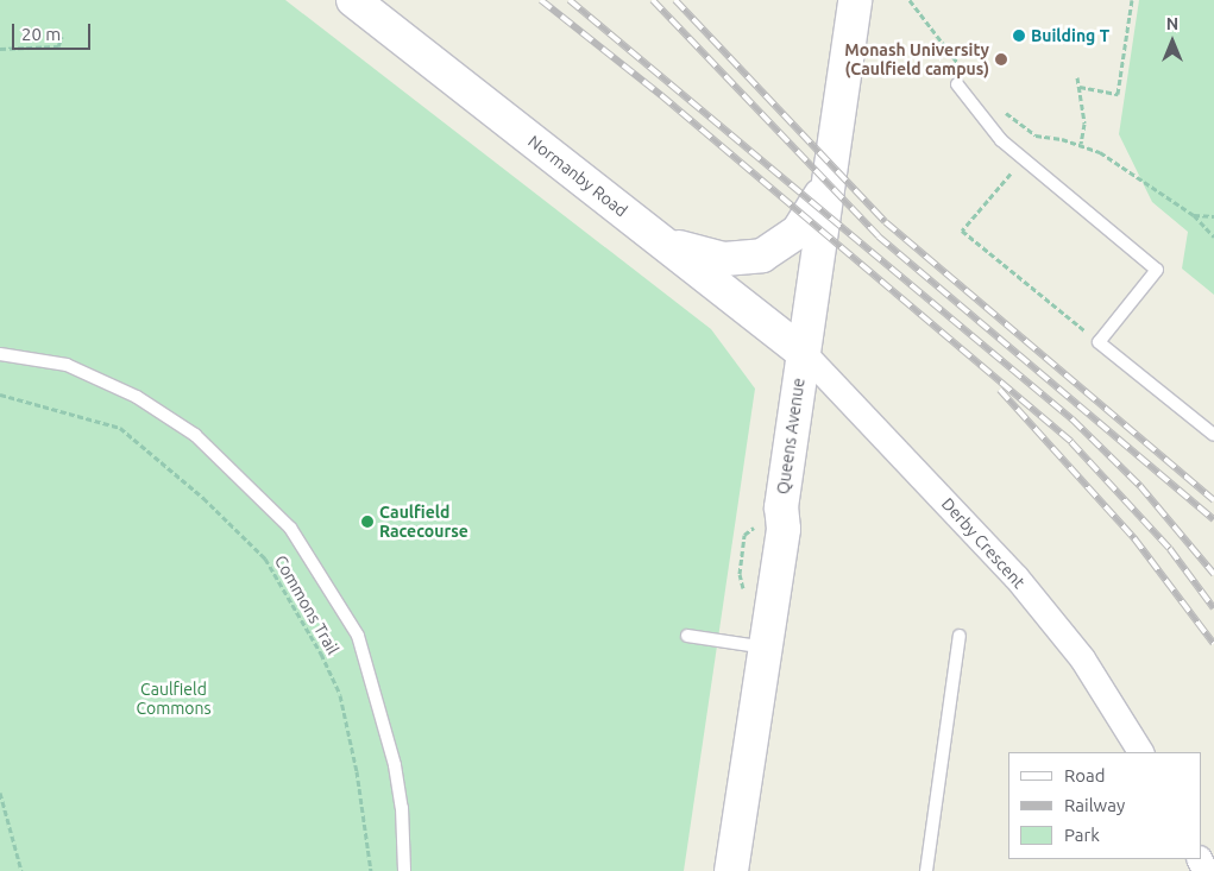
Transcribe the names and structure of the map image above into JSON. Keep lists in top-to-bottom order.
{
  "streets": {
    "street": ["Normanby Road", "Queens Avenue", "Derby Crescent"],
    "path": ["Commons Trail"]
  },
  "crossings": [
    ["Normanby Road", "Queens Avenue"],
    ["Normanby Road", "Derby Crescent"],
    ["Queens Avenue", "Derby Crescent"]
  ],
  "parks": ["Caulfield Commons"],
  "places": ["Building T", "Monash University (Caulfield campus)", "Caulfield Racecourse"],
  "legend": ["Road", "Railway", "Park"],
  "scale_bar": "20 m",
  "north": "top"
}
